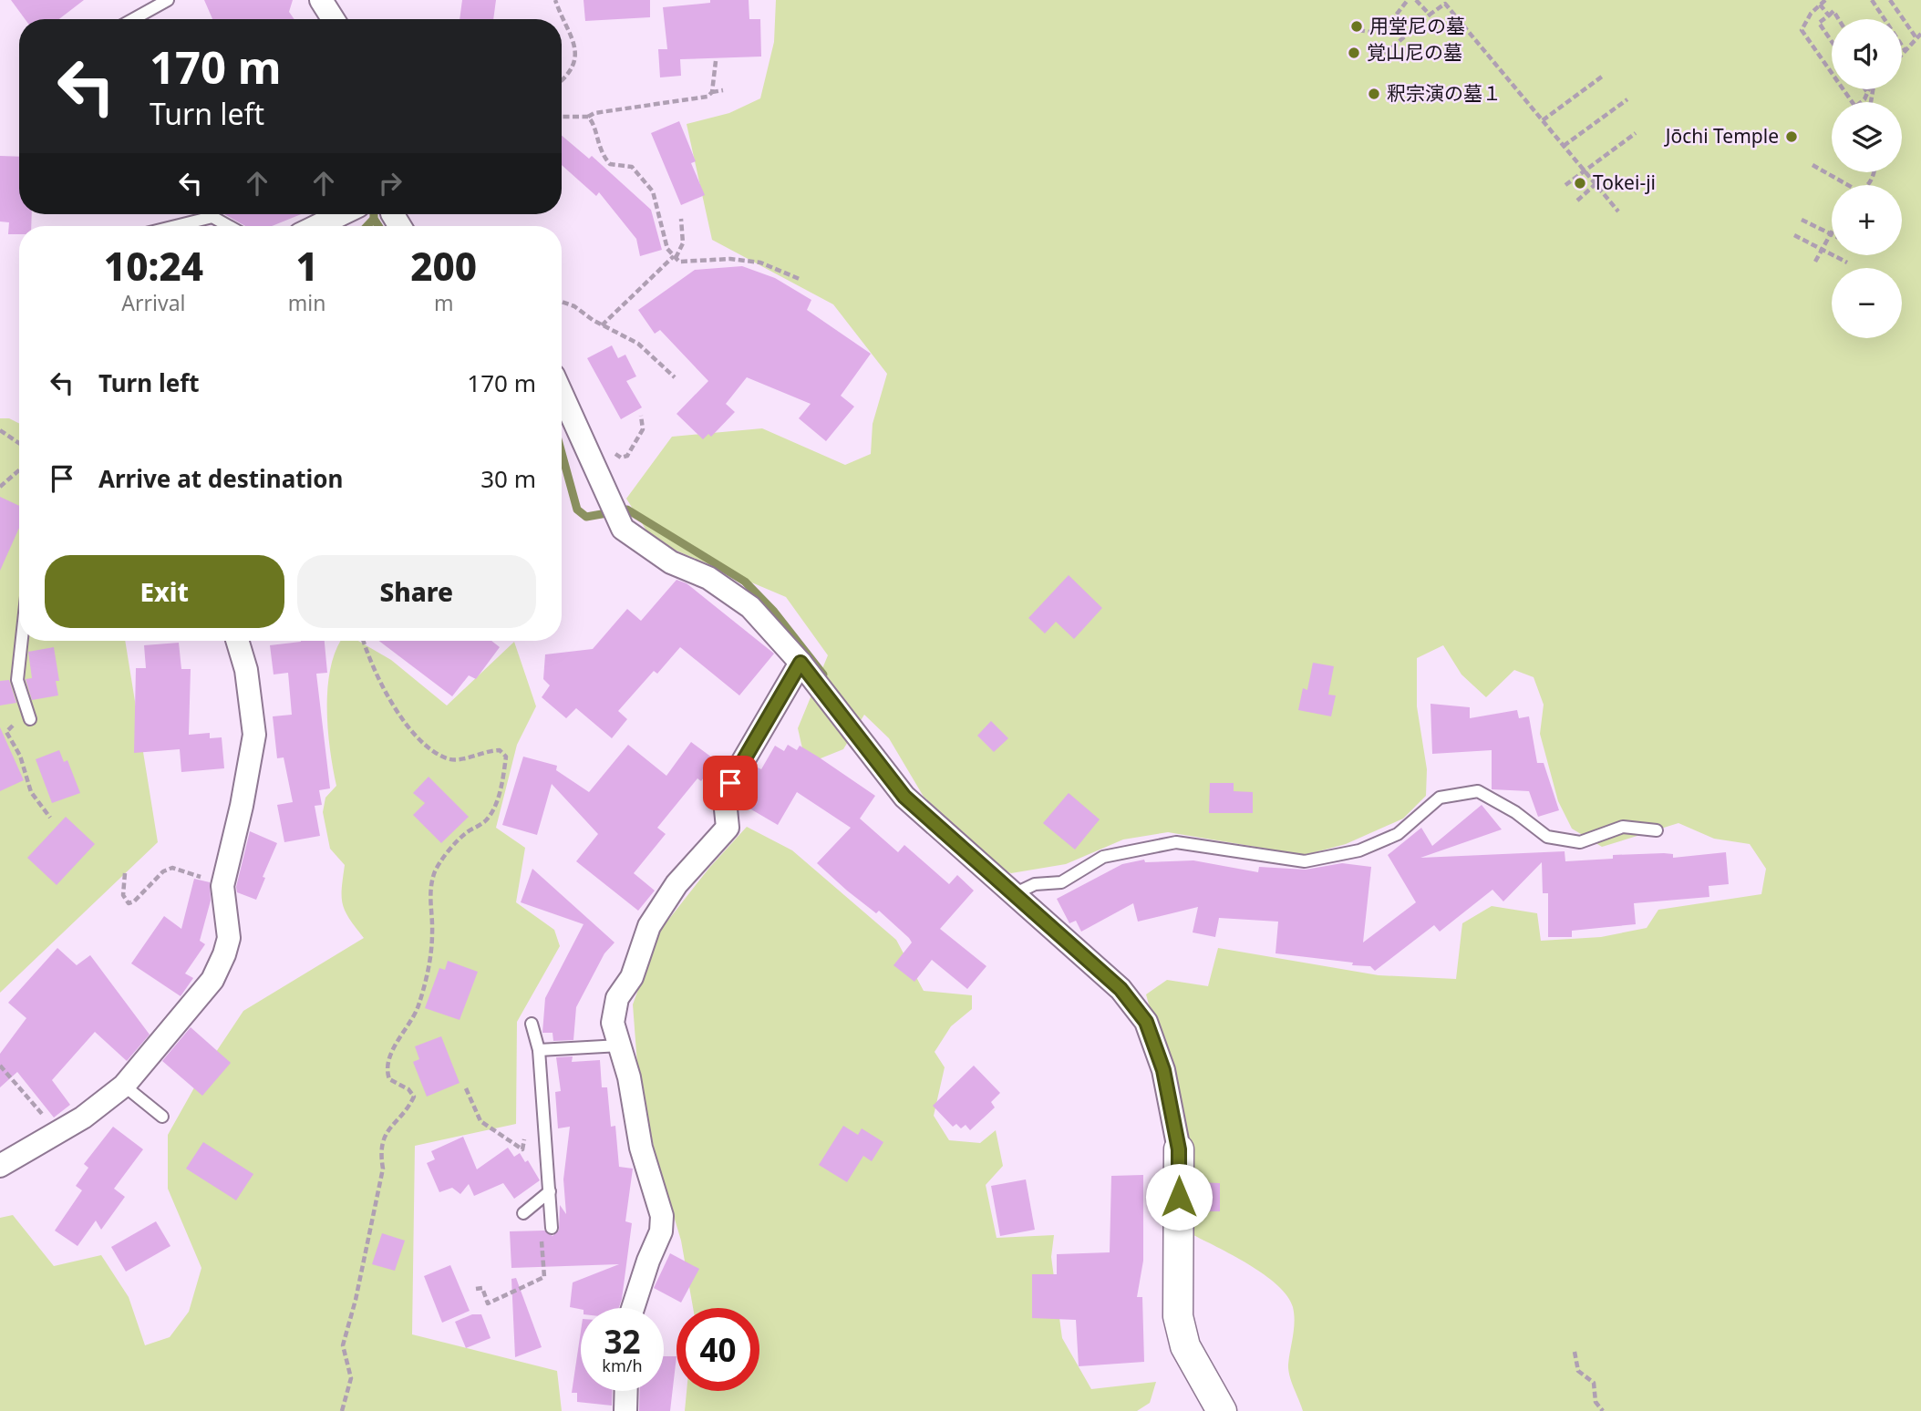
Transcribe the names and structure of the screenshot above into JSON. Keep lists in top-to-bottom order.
{
  "places": [
    "用堂尼の墓",
    "覚山尼の墓",
    "釈宗演の墓１",
    "Jōchi Temple",
    "Tokei-ji"
  ],
  "page": {
    "map_buttons": ["+", "−"],
    "turn": ["170 m", "Turn left"],
    "eta": [
      "10:24",
      "Arrival",
      "1",
      "min",
      "200",
      "m"
    ],
    "list": [
      {
        "name": "Turn left",
        "value": "170 m"
      },
      {
        "name": "Arrive at destination",
        "value": "30 m"
      }
    ],
    "buttons": ["Exit", "Share"],
    "speed": "32 km/h",
    "limit": "40"
  }
}
